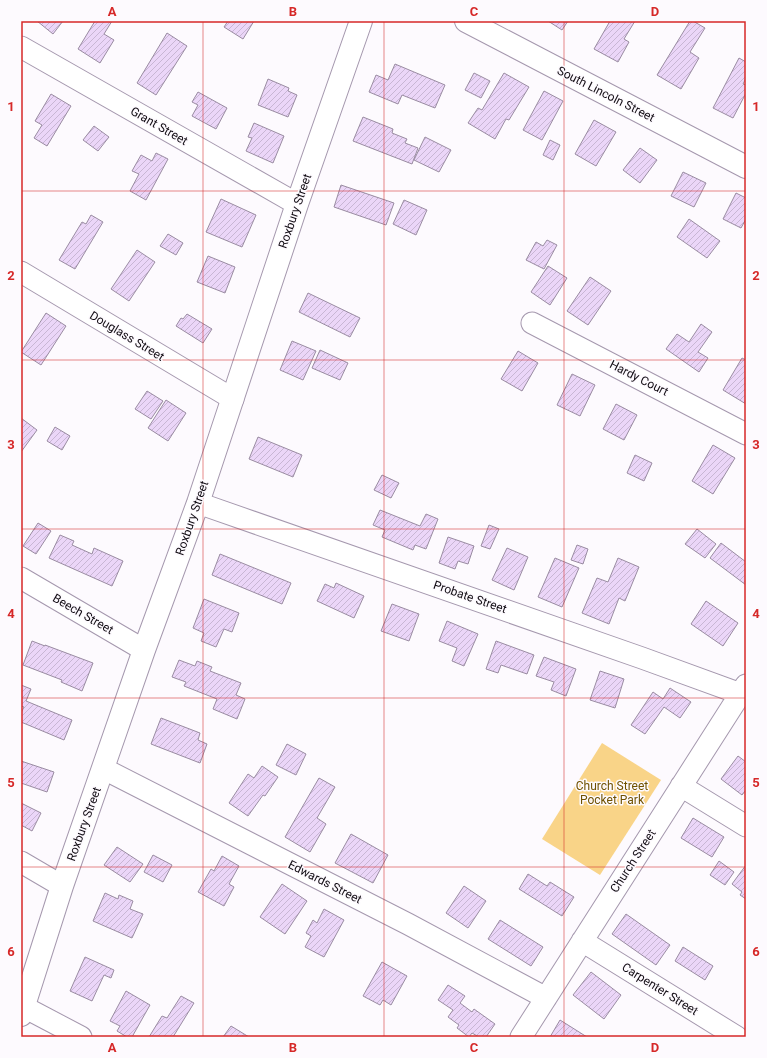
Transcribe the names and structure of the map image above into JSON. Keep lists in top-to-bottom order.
{
  "streets": {
    "street": [
      "South Lincoln Street",
      "Grant Street",
      "Roxbury Street",
      "Douglass Street",
      "Hardy Court",
      "Probate Street",
      "Beech Street",
      "Church Street",
      "Edwards Street",
      "Carpenter Street"
    ]
  },
  "crossings": [
    ["Grant Street", "Roxbury Street"],
    ["Roxbury Street", "Douglass Street"],
    ["Roxbury Street", "Probate Street"],
    ["Roxbury Street", "Beech Street"],
    ["Roxbury Street", "Edwards Street"],
    ["Probate Street", "Church Street"],
    ["Church Street", "Edwards Street"],
    ["Church Street", "Carpenter Street"]
  ],
  "parks": ["Church Street Pocket Park"],
  "grid": {
    "columns": [
      "A",
      "B",
      "C",
      "D"
    ],
    "rows": [
      "1",
      "2",
      "3",
      "4",
      "5",
      "6"
    ]
  }
}
